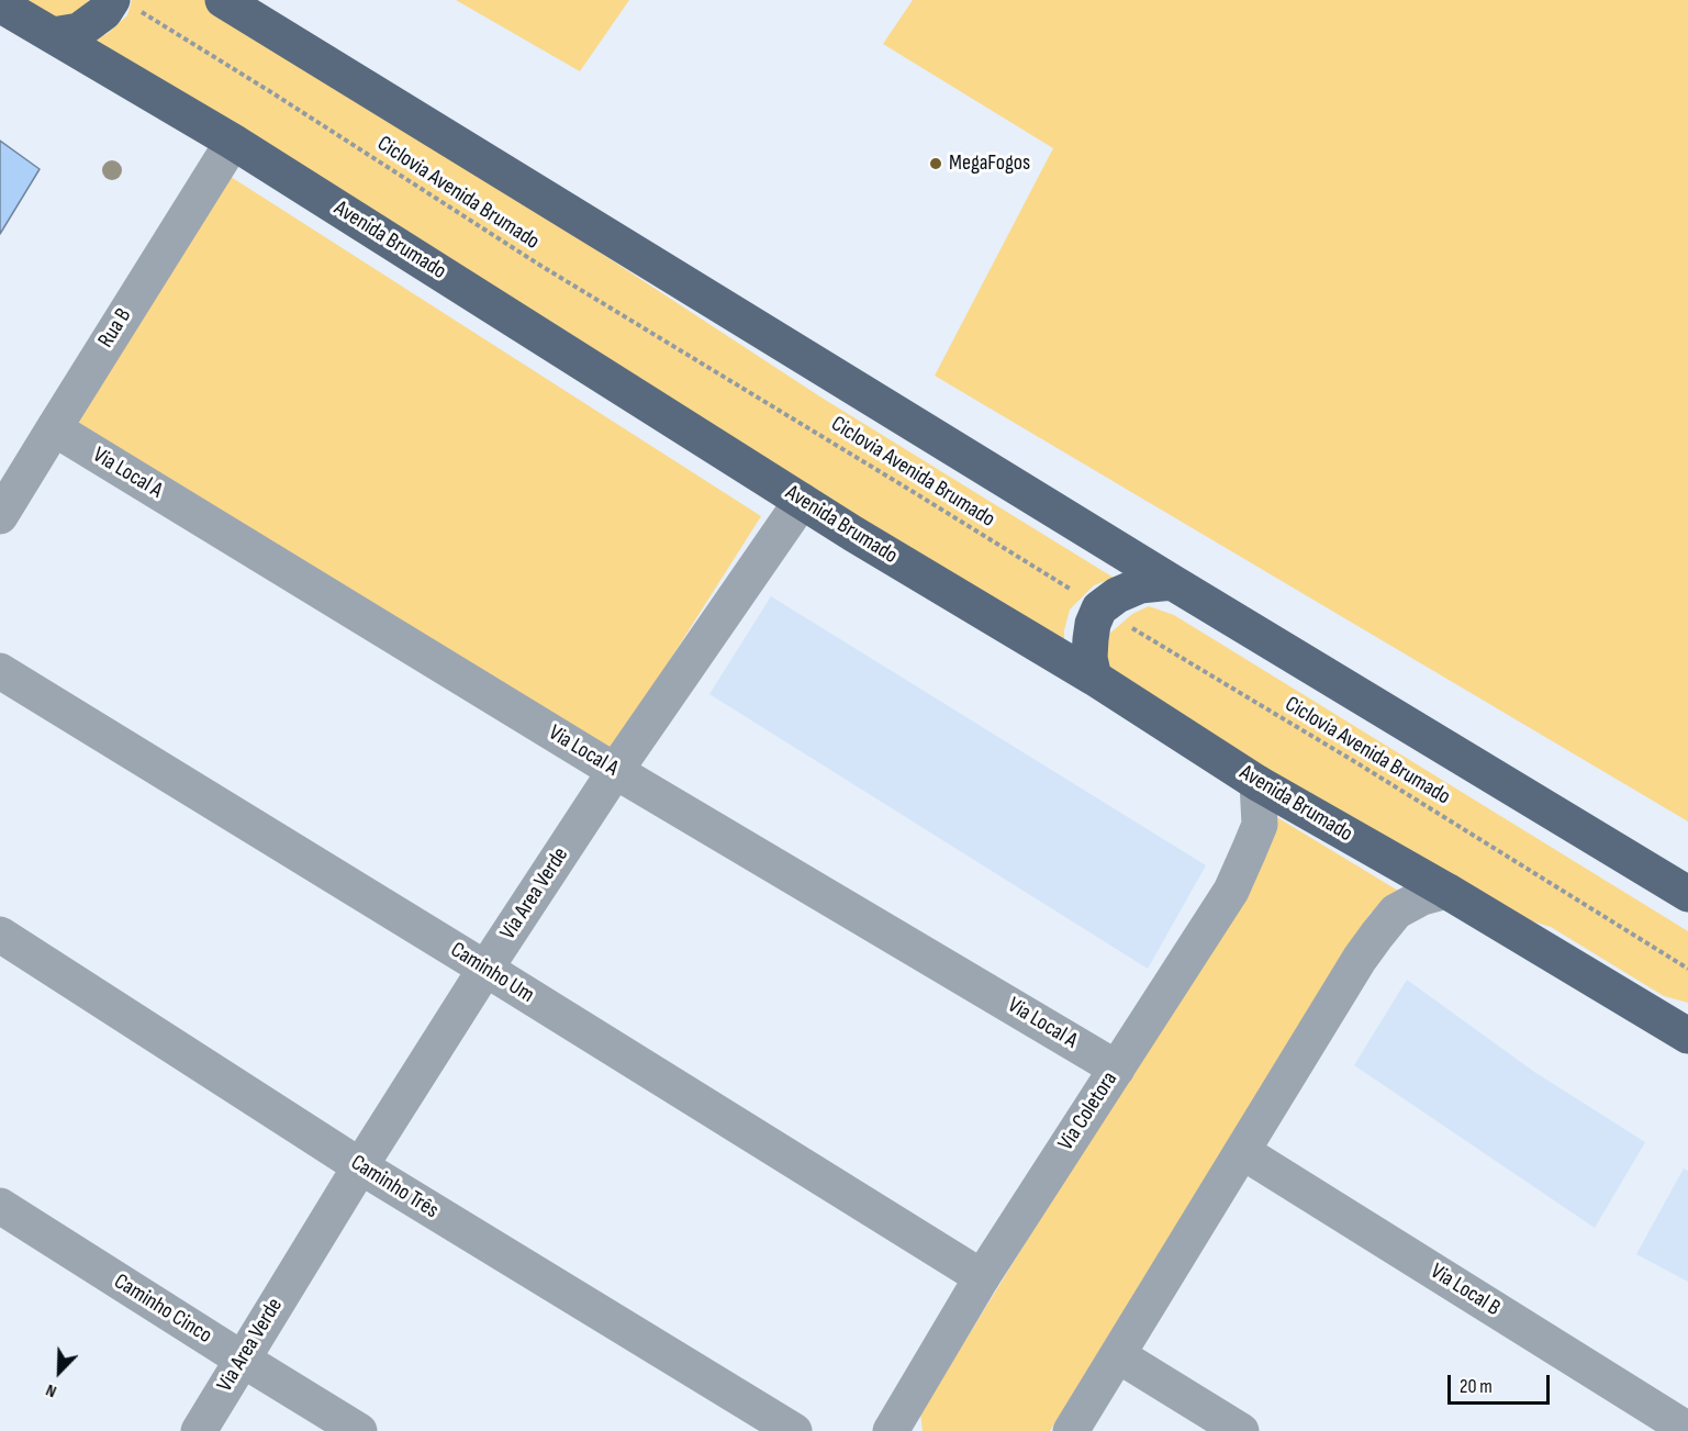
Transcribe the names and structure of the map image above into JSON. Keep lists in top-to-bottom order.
{
  "streets": {
    "main road": ["Avenida Brumado"],
    "street": [
      "Rua B",
      "Via Local A",
      "Via Area Verde",
      "Caminho Um",
      "Via Coletora",
      "Caminho Três",
      "Via Local B",
      "Caminho Cinco"
    ],
    "path": ["Ciclovia Avenida Brumado"]
  },
  "crossings": [
    ["Avenida Brumado", "Rua B"],
    ["Avenida Brumado", "Via Area Verde"],
    ["Avenida Brumado", "Via Coletora"],
    ["Rua B", "Via Local A"],
    ["Via Local A", "Via Area Verde"],
    ["Via Local A", "Via Coletora"],
    ["Via Area Verde", "Caminho Um"],
    ["Via Area Verde", "Caminho Três"],
    ["Via Area Verde", "Caminho Cinco"],
    ["Caminho Um", "Via Coletora"]
  ],
  "places": ["MegaFogos"],
  "scale_bar": "20 m",
  "north": "bottom left"
}
